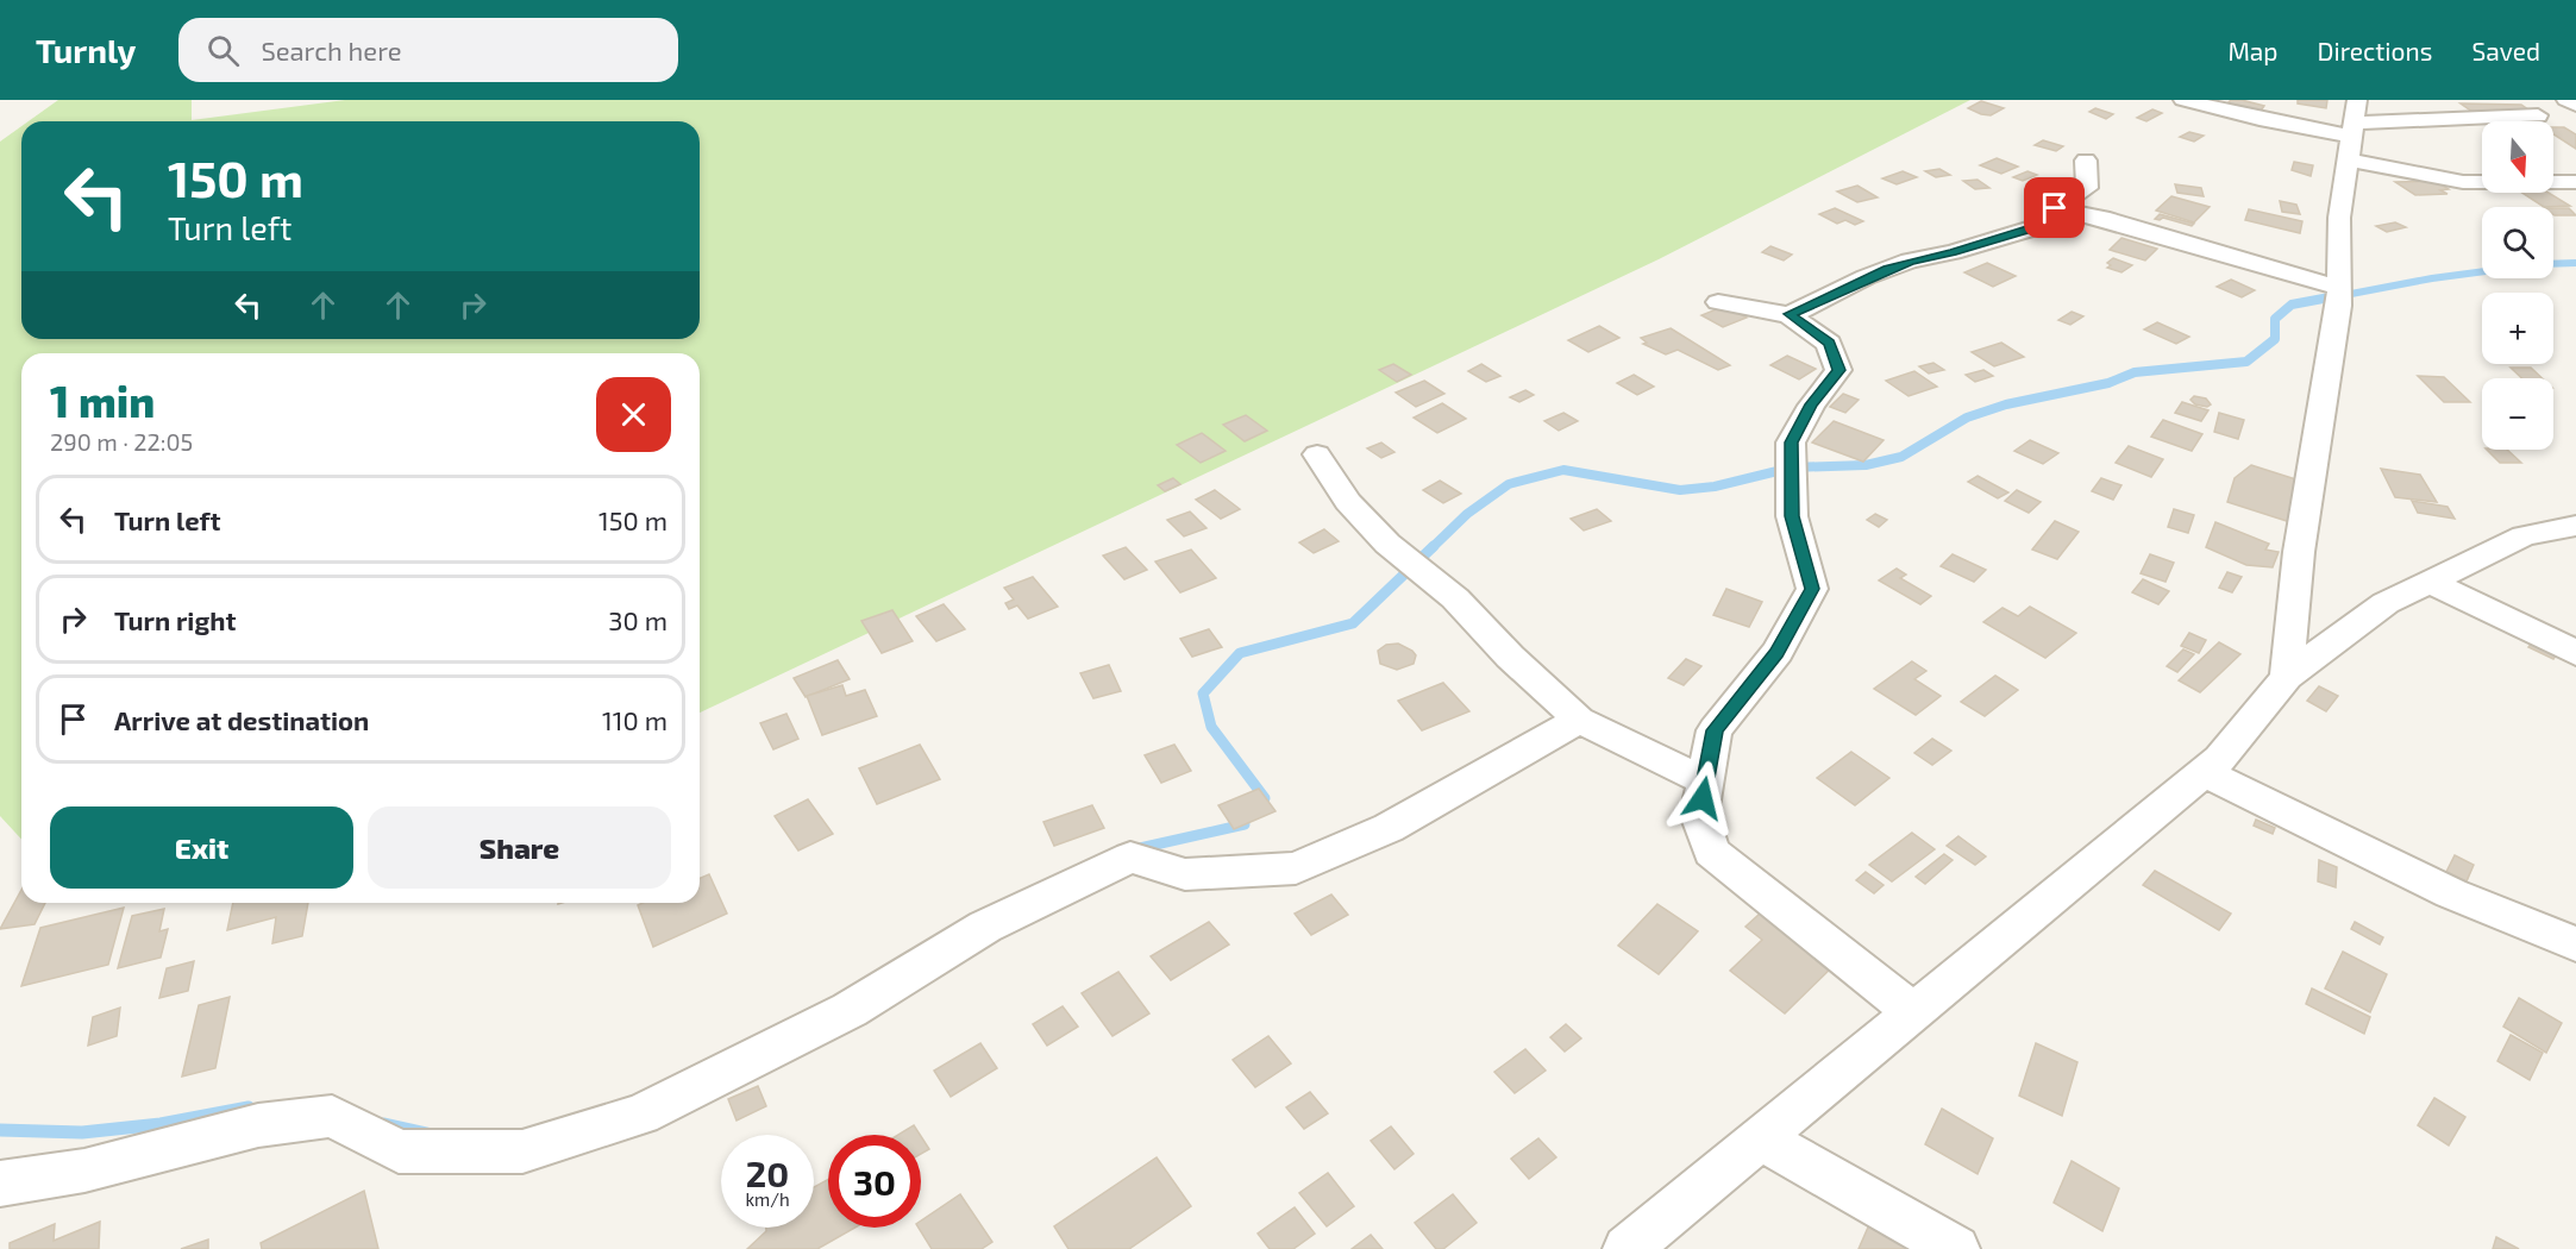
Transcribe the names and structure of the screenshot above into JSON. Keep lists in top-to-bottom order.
{
  "north": "bottom",
  "page": {
    "header": "Turnly",
    "search": "Search here",
    "nav": ["Map", "Directions", "Saved"],
    "map_buttons": ["+", "−"],
    "turn": ["150 m", "Turn left"],
    "heading": ["1 min", "290 m · 22:05"],
    "list": [
      {
        "name": "Turn left",
        "value": "150 m"
      },
      {
        "name": "Turn right",
        "value": "30 m"
      },
      {
        "name": "Arrive at destination",
        "value": "110 m"
      }
    ],
    "buttons": ["Exit", "Share"],
    "speed": "20 km/h",
    "limit": "30"
  }
}
